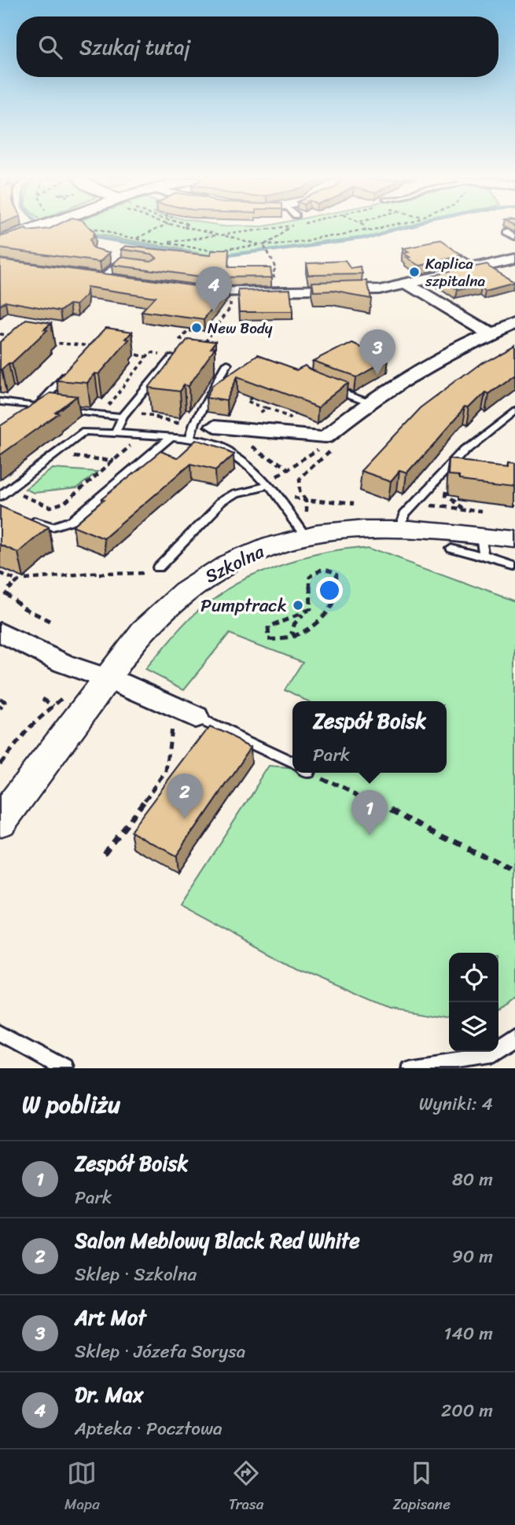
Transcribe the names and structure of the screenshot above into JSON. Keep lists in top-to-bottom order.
{
  "streets": {
    "street": ["Szkolna"]
  },
  "places": ["Kaplica szpitalna", "New Body", "Pumptrack"],
  "page": {
    "search": "Szukaj tutaj",
    "pins": [
      "4",
      "3",
      "2",
      "1"
    ],
    "popup": ["Zespół Boisk", "Park"],
    "heading": ["W pobliżu", "Wyniki: 4"],
    "list": [
      {
        "mark": "1",
        "name": "Zespół Boisk",
        "note": "Park",
        "value": "80 m"
      },
      {
        "mark": "2",
        "name": "Salon Meblowy Black Red White",
        "note": "Sklep · Szkolna",
        "value": "90 m"
      },
      {
        "mark": "3",
        "name": "Art Mot",
        "note": "Sklep · Józefa Sorysa",
        "value": "140 m"
      },
      {
        "mark": "4",
        "name": "Dr. Max",
        "note": "Apteka · Pocztowa",
        "value": "200 m"
      }
    ],
    "nav": ["Mapa", "Trasa", "Zapisane"]
  }
}
